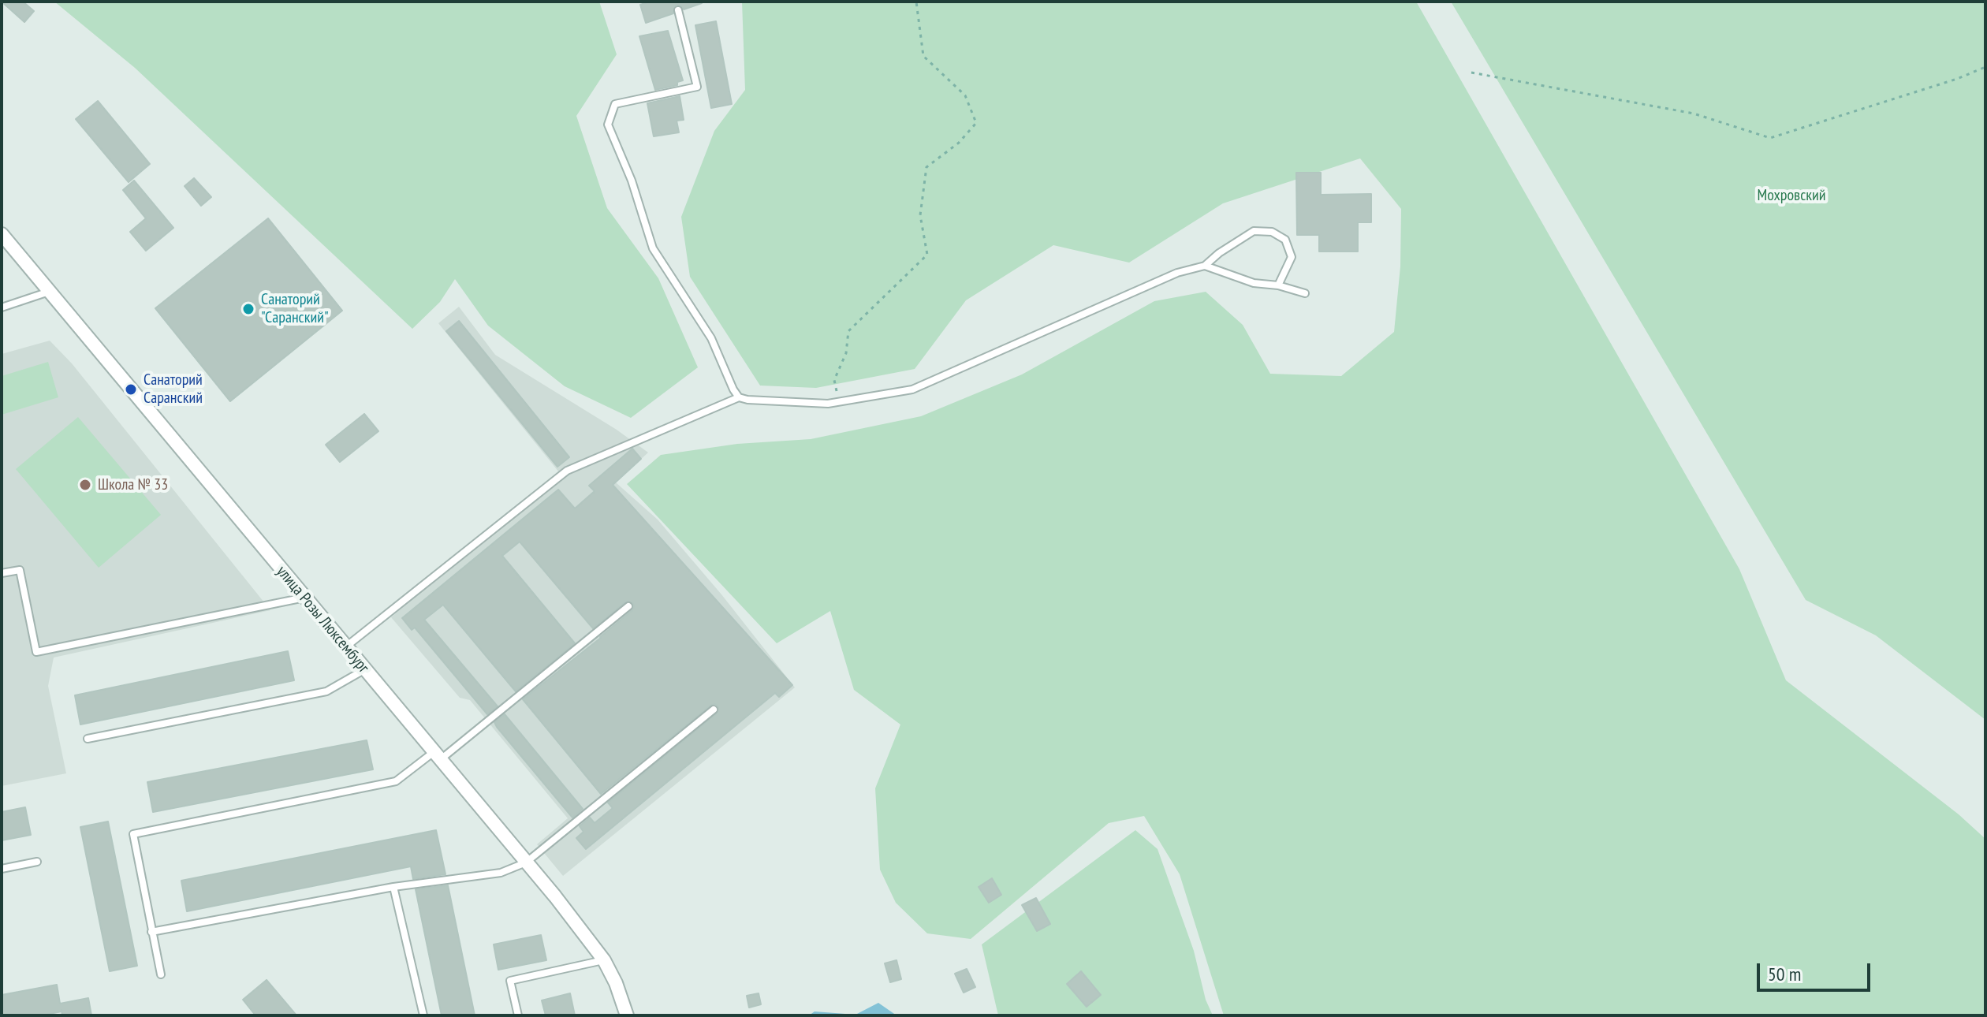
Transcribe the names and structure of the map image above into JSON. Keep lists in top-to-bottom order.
{
  "streets": {
    "street": ["улица Розы Люксембург"]
  },
  "parks": ["Мохровский"],
  "places": ["Санаторий \"Саранский\"", "Санаторий Саранский", "Школа № 33"],
  "scale_bar": "50 m"
}
